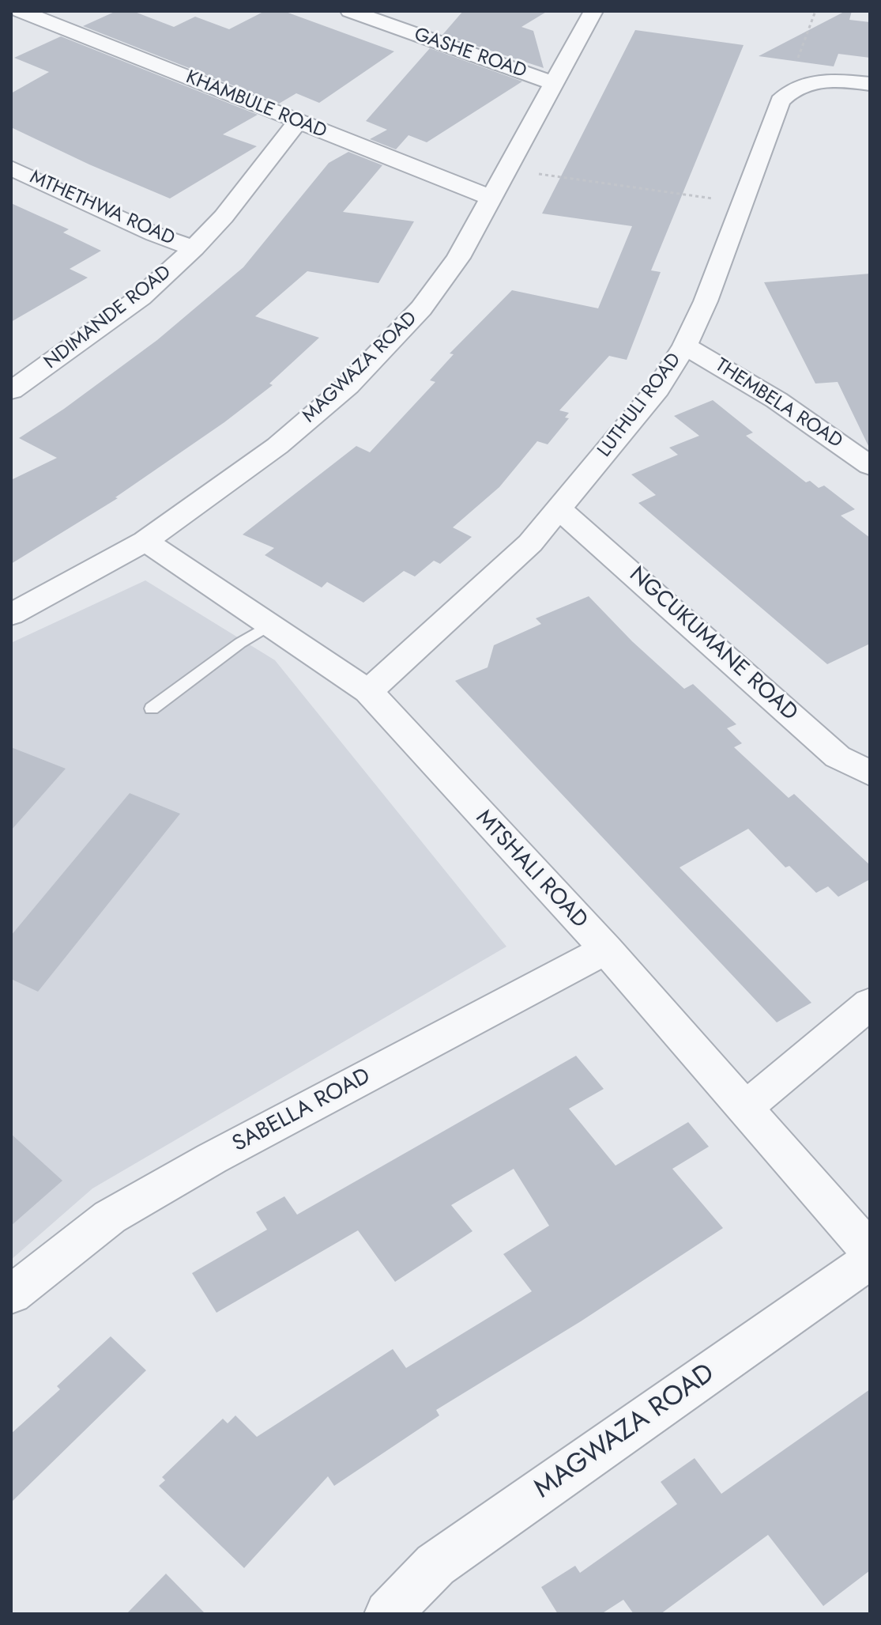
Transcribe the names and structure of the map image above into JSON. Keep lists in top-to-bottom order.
{
  "streets": {
    "street": [
      "GASHE ROAD",
      "KHAMBULE ROAD",
      "MTHETHWA ROAD",
      "NDIMANDE ROAD",
      "MAGWAZA ROAD",
      "THEMBELA ROAD",
      "LUTHULI ROAD",
      "NGCUKUMANE ROAD",
      "MTSHALI ROAD",
      "SABELLA ROAD"
    ]
  },
  "crossings": [
    ["GASHE ROAD", "MAGWAZA ROAD"],
    ["KHAMBULE ROAD", "NDIMANDE ROAD"],
    ["KHAMBULE ROAD", "MAGWAZA ROAD"],
    ["MTHETHWA ROAD", "NDIMANDE ROAD"],
    ["MAGWAZA ROAD", "MTSHALI ROAD"],
    ["THEMBELA ROAD", "LUTHULI ROAD"],
    ["LUTHULI ROAD", "NGCUKUMANE ROAD"],
    ["LUTHULI ROAD", "MTSHALI ROAD"],
    ["MTSHALI ROAD", "SABELLA ROAD"]
  ]
}
